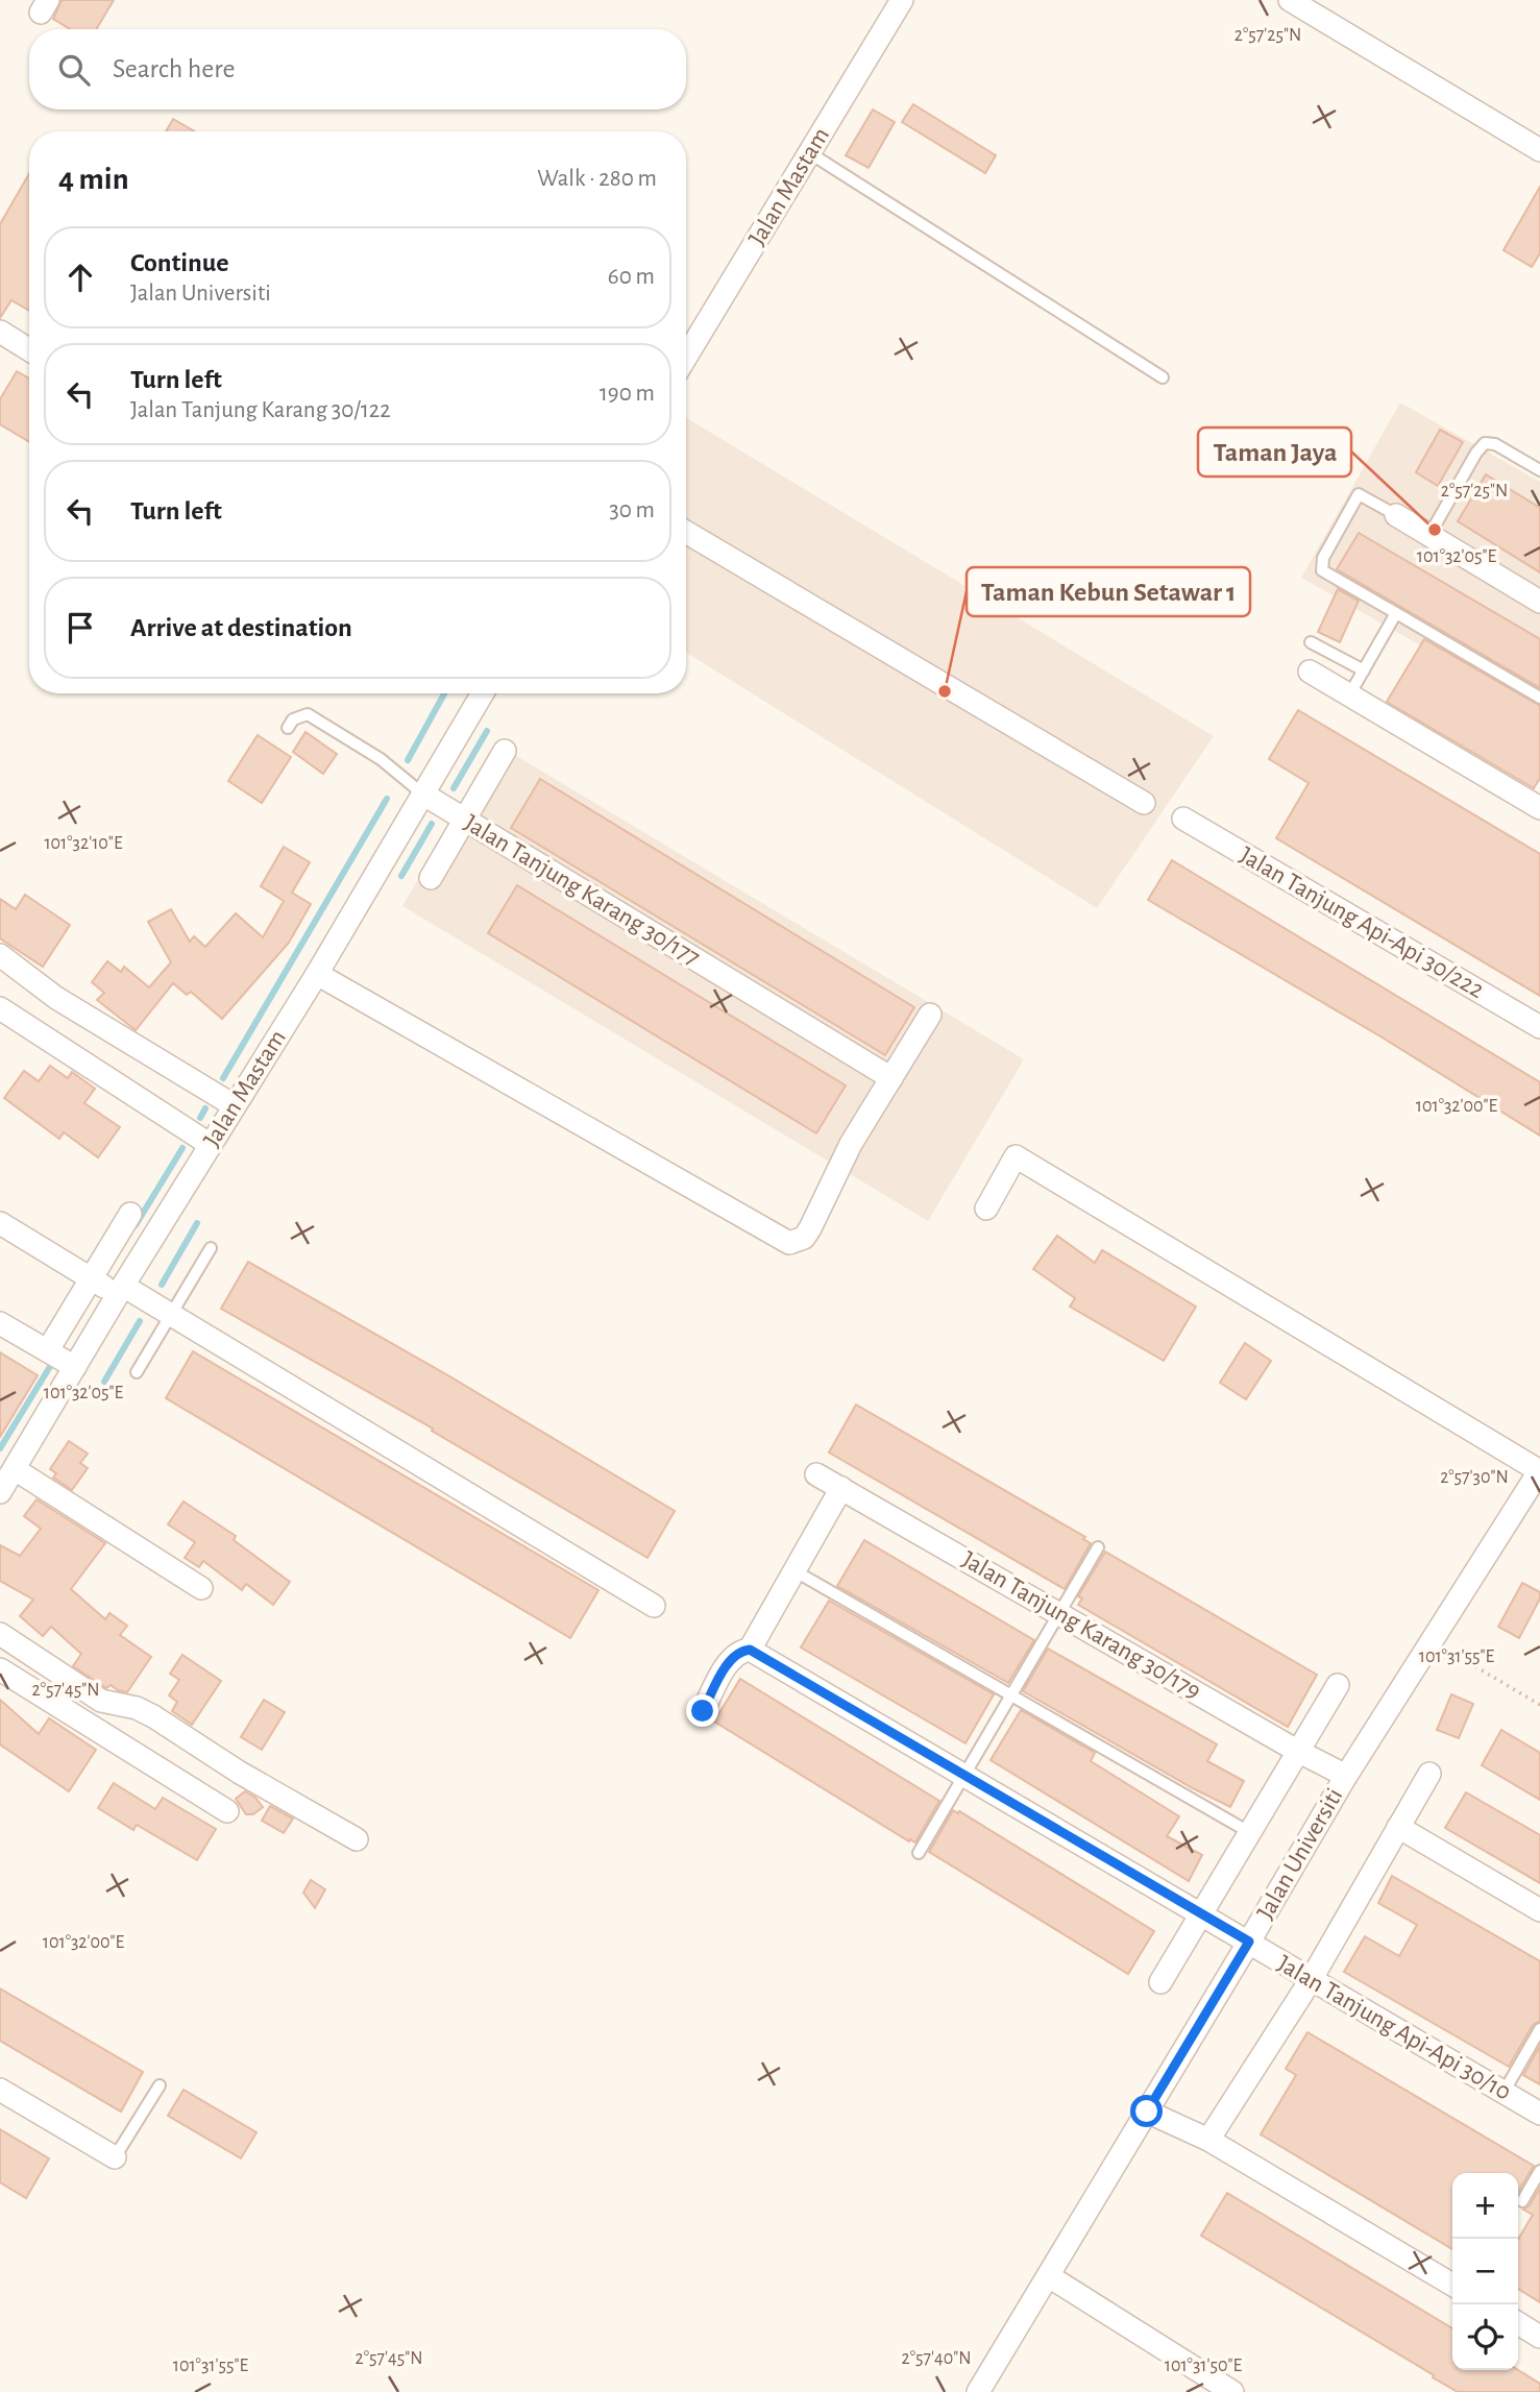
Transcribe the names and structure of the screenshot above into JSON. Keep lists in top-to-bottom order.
{
  "streets": {
    "street": [
      "Jalan Mastam",
      "Jalan Tanjung Karang 30/177",
      "Jalan Tanjung Api-Api 30/222",
      "Jalan Tanjung Karang 30/179",
      "Jalan Universiti",
      "Jalan Tanjung Api-Api 30/10"
    ]
  },
  "crossings": [
    ["Jalan Mastam", "Jalan Tanjung Karang 30/177"],
    ["Jalan Tanjung Karang 30/179", "Jalan Universiti"],
    ["Jalan Universiti", "Jalan Tanjung Api-Api 30/10"]
  ],
  "places": ["Taman Jaya", "Taman Kebun Setawar 1"],
  "page": {
    "search": "Search here",
    "heading": ["4 min", "Walk · 280 m"],
    "list": [
      ["Continue", "Jalan Universiti", "60 m"],
      ["Turn left", "Jalan Tanjung Karang 30/122", "190 m"],
      ["Turn left", "30 m"],
      "Arrive at destination"
    ],
    "map_buttons": ["+", "−"]
  },
  "coordinates": [
    "2°57'25\"N",
    "101°32'05\"E",
    "101°32'10\"E",
    "101°32'00\"E",
    "2°57'30\"N",
    "101°31'55\"E",
    "2°57'45\"N",
    "2°57'40\"N",
    "101°31'50\"E"
  ]
}
